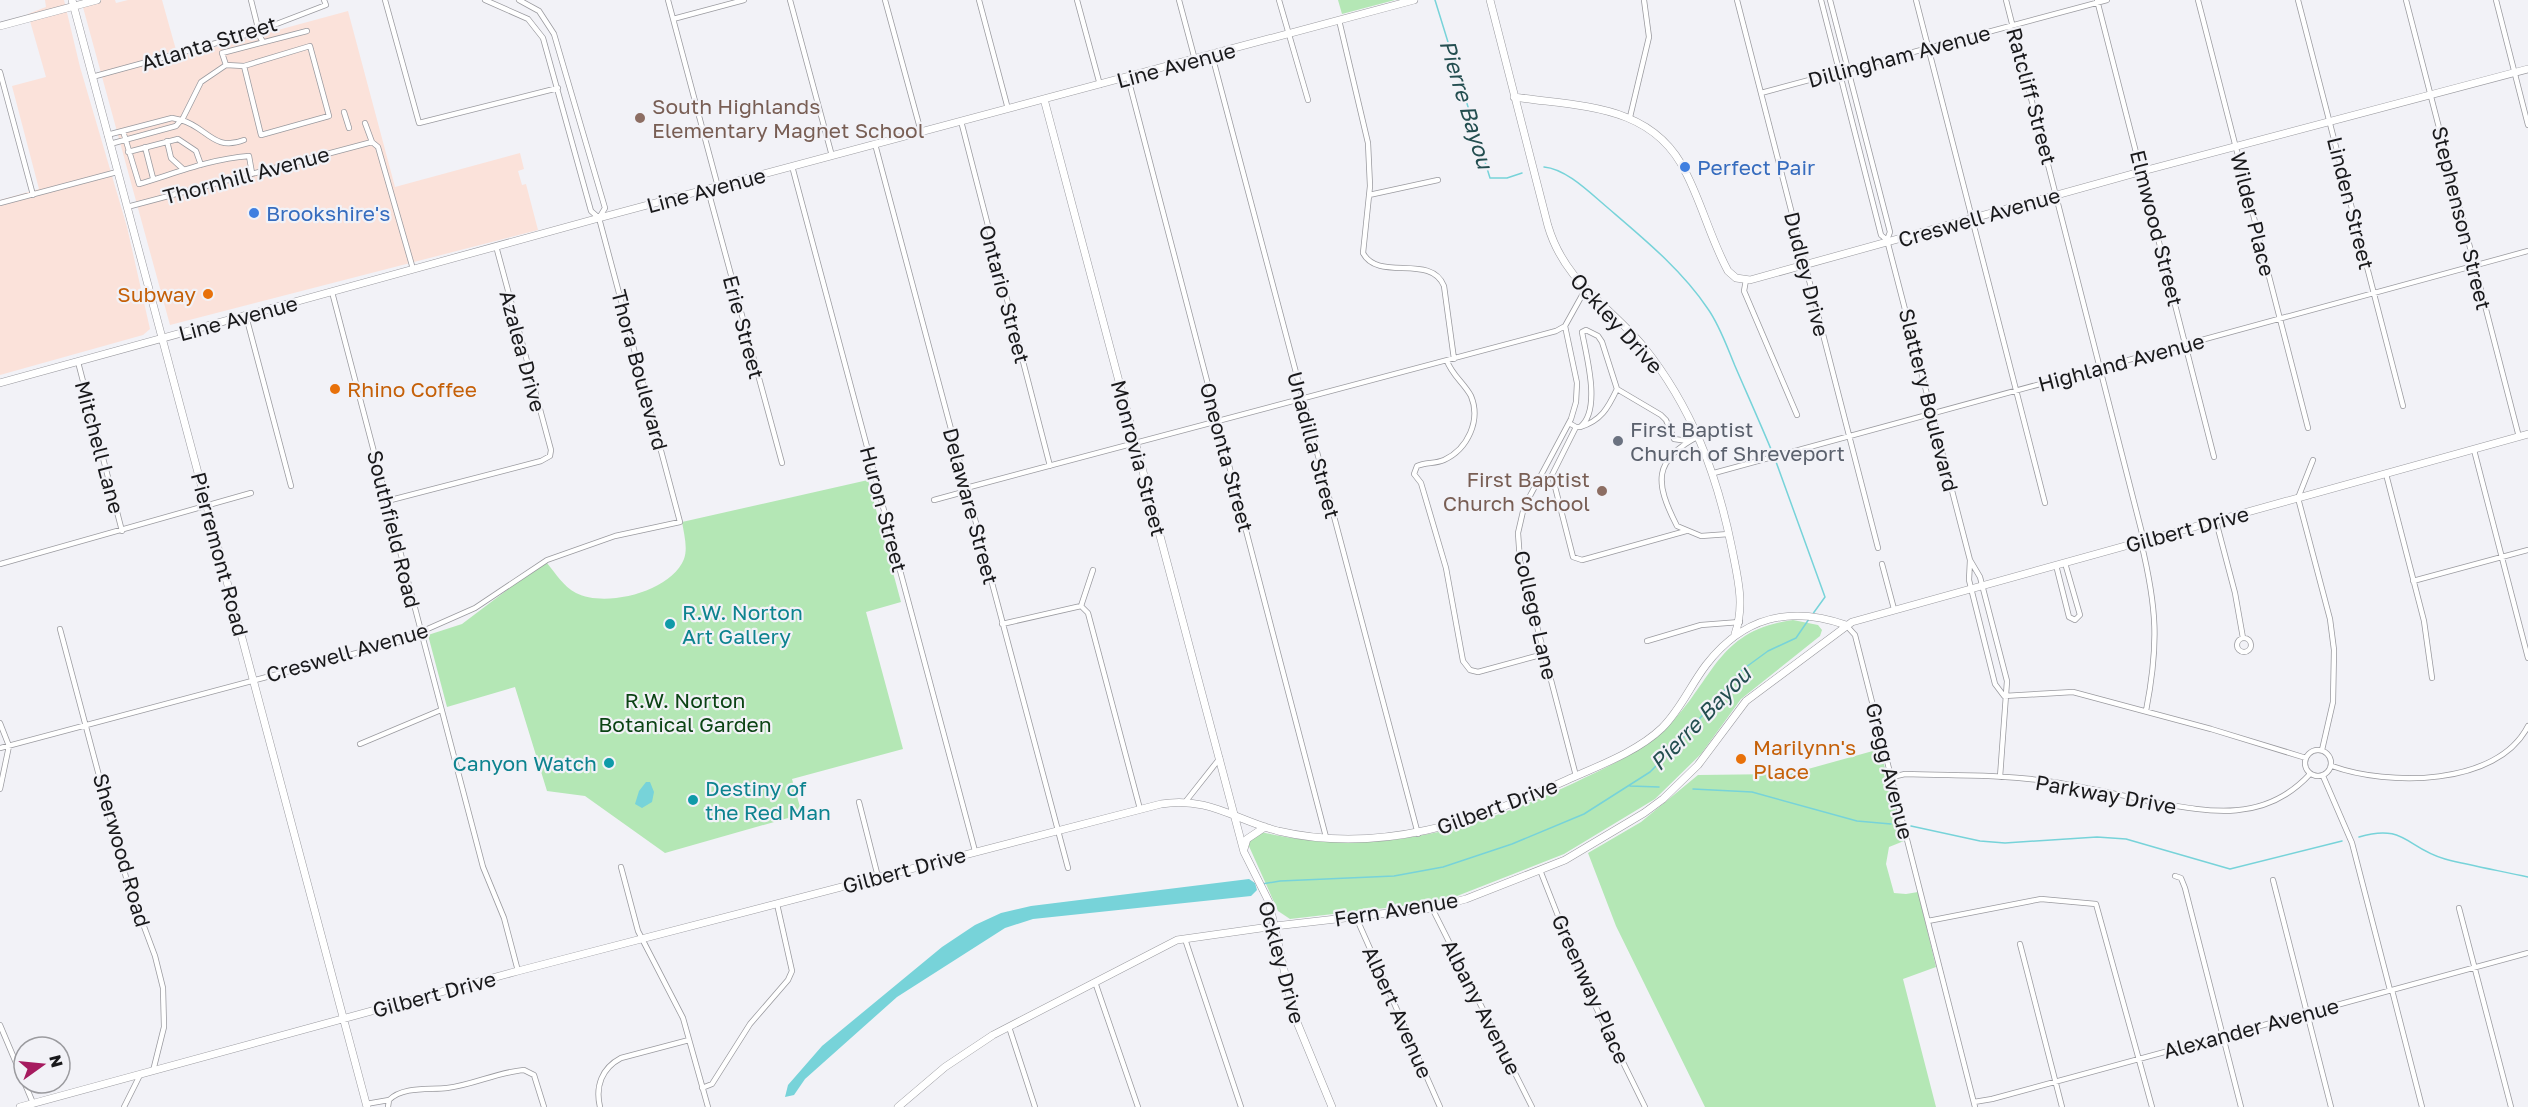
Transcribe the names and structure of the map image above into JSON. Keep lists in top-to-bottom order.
{
  "streets": {
    "street": [
      "Atlanta Street",
      "Dillingham Avenue",
      "Line Avenue",
      "Ratcliff Street",
      "Thornhill Avenue",
      "Linden Street",
      "Wilder Place",
      "Creswell Avenue",
      "Stephenson Street",
      "Elmwood Street",
      "Dudley Drive",
      "Ontario Street",
      "Ockley Drive",
      "Erie Street",
      "Azalea Drive",
      "Highland Avenue",
      "Thora Boulevard",
      "Slattery Boulevard",
      "Unadilla Street",
      "Mitchell Lane",
      "Oneonta Street",
      "Monrovia Street",
      "Delaware Street",
      "Huron Street",
      "Southfield Road",
      "Gilbert Drive",
      "Pierremont Road",
      "College Lane",
      "Gregg Avenue",
      "Parkway Drive",
      "Sherwood Road",
      "Fern Avenue",
      "Greenway Place",
      "Albany Avenue",
      "Albert Avenue",
      "Alexander Avenue"
    ]
  },
  "crossings": [
    ["Atlanta Street", "Pierremont Road"],
    ["Dillingham Avenue", "Ratcliff Street"],
    ["Dillingham Avenue", "Elmwood Street"],
    ["Dillingham Avenue", "Dudley Drive"],
    ["Dillingham Avenue", "Slattery Boulevard"],
    ["Line Avenue", "Ontario Street"],
    ["Line Avenue", "Erie Street"],
    ["Line Avenue", "Azalea Drive"],
    ["Line Avenue", "Thora Boulevard"],
    ["Line Avenue", "Unadilla Street"],
    ["Line Avenue", "Mitchell Lane"],
    ["Line Avenue", "Oneonta Street"],
    ["Line Avenue", "Monrovia Street"],
    ["Line Avenue", "Delaware Street"],
    ["Line Avenue", "Huron Street"],
    ["Line Avenue", "Southfield Road"],
    ["Line Avenue", "Pierremont Road"],
    ["Ratcliff Street", "Creswell Avenue"],
    ["Ratcliff Street", "Highland Avenue"],
    ["Ratcliff Street", "Gilbert Drive"],
    ["Thornhill Avenue", "Pierremont Road"],
    ["Linden Street", "Creswell Avenue"],
    ["Linden Street", "Highland Avenue"],
    ["Wilder Place", "Creswell Avenue"],
    ["Wilder Place", "Highland Avenue"],
    ["Creswell Avenue", "Stephenson Street"],
    ["Creswell Avenue", "Elmwood Street"],
    ["Creswell Avenue", "Dudley Drive"],
    ["Creswell Avenue", "Thora Boulevard"],
    ["Creswell Avenue", "Slattery Boulevard"],
    ["Creswell Avenue", "Southfield Road"],
    ["Creswell Avenue", "Pierremont Road"],
    ["Creswell Avenue", "Sherwood Road"],
    ["Stephenson Street", "Highland Avenue"],
    ["Stephenson Street", "Gilbert Drive"],
    ["Elmwood Street", "Highland Avenue"],
    ["Dudley Drive", "Highland Avenue"],
    ["Ockley Drive", "Highland Avenue"],
    ["Ockley Drive", "Monrovia Street"],
    ["Ockley Drive", "Gilbert Drive"],
    ["Ockley Drive", "Fern Avenue"],
    ["Azalea Drive", "Southfield Road"],
    ["Highland Avenue", "Slattery Boulevard"],
    ["Slattery Boulevard", "Gilbert Drive"],
    ["Slattery Boulevard", "Parkway Drive"],
    ["Unadilla Street", "Gilbert Drive"],
    ["Oneonta Street", "Gilbert Drive"],
    ["Monrovia Street", "Gilbert Drive"],
    ["Delaware Street", "Gilbert Drive"],
    ["Huron Street", "Gilbert Drive"],
    ["Southfield Road", "Gilbert Drive"],
    ["Gilbert Drive", "Pierremont Road"],
    ["Gilbert Drive", "College Lane"],
    ["Gilbert Drive", "Gregg Avenue"],
    ["Gilbert Drive", "Sherwood Road"],
    ["Gilbert Drive", "Fern Avenue"],
    ["Gregg Avenue", "Parkway Drive"],
    ["Gregg Avenue", "Fern Avenue"],
    ["Gregg Avenue", "Alexander Avenue"],
    ["Fern Avenue", "Greenway Place"],
    ["Fern Avenue", "Albany Avenue"],
    ["Fern Avenue", "Albert Avenue"]
  ],
  "water": ["Pierre Bayou"],
  "parks": ["R.W. Norton Botanical Garden"],
  "places": [
    "South Highlands Elementary Magnet School",
    "Perfect Pair",
    "Brookshire's",
    "Subway",
    "Rhino Coffee",
    "First Baptist Church of Shreveport",
    "First Baptist Church School",
    "R.W. Norton Art Gallery",
    "Marilynn's Place",
    "Canyon Watch",
    "Destiny of the Red Man"
  ],
  "north": "right"
}
